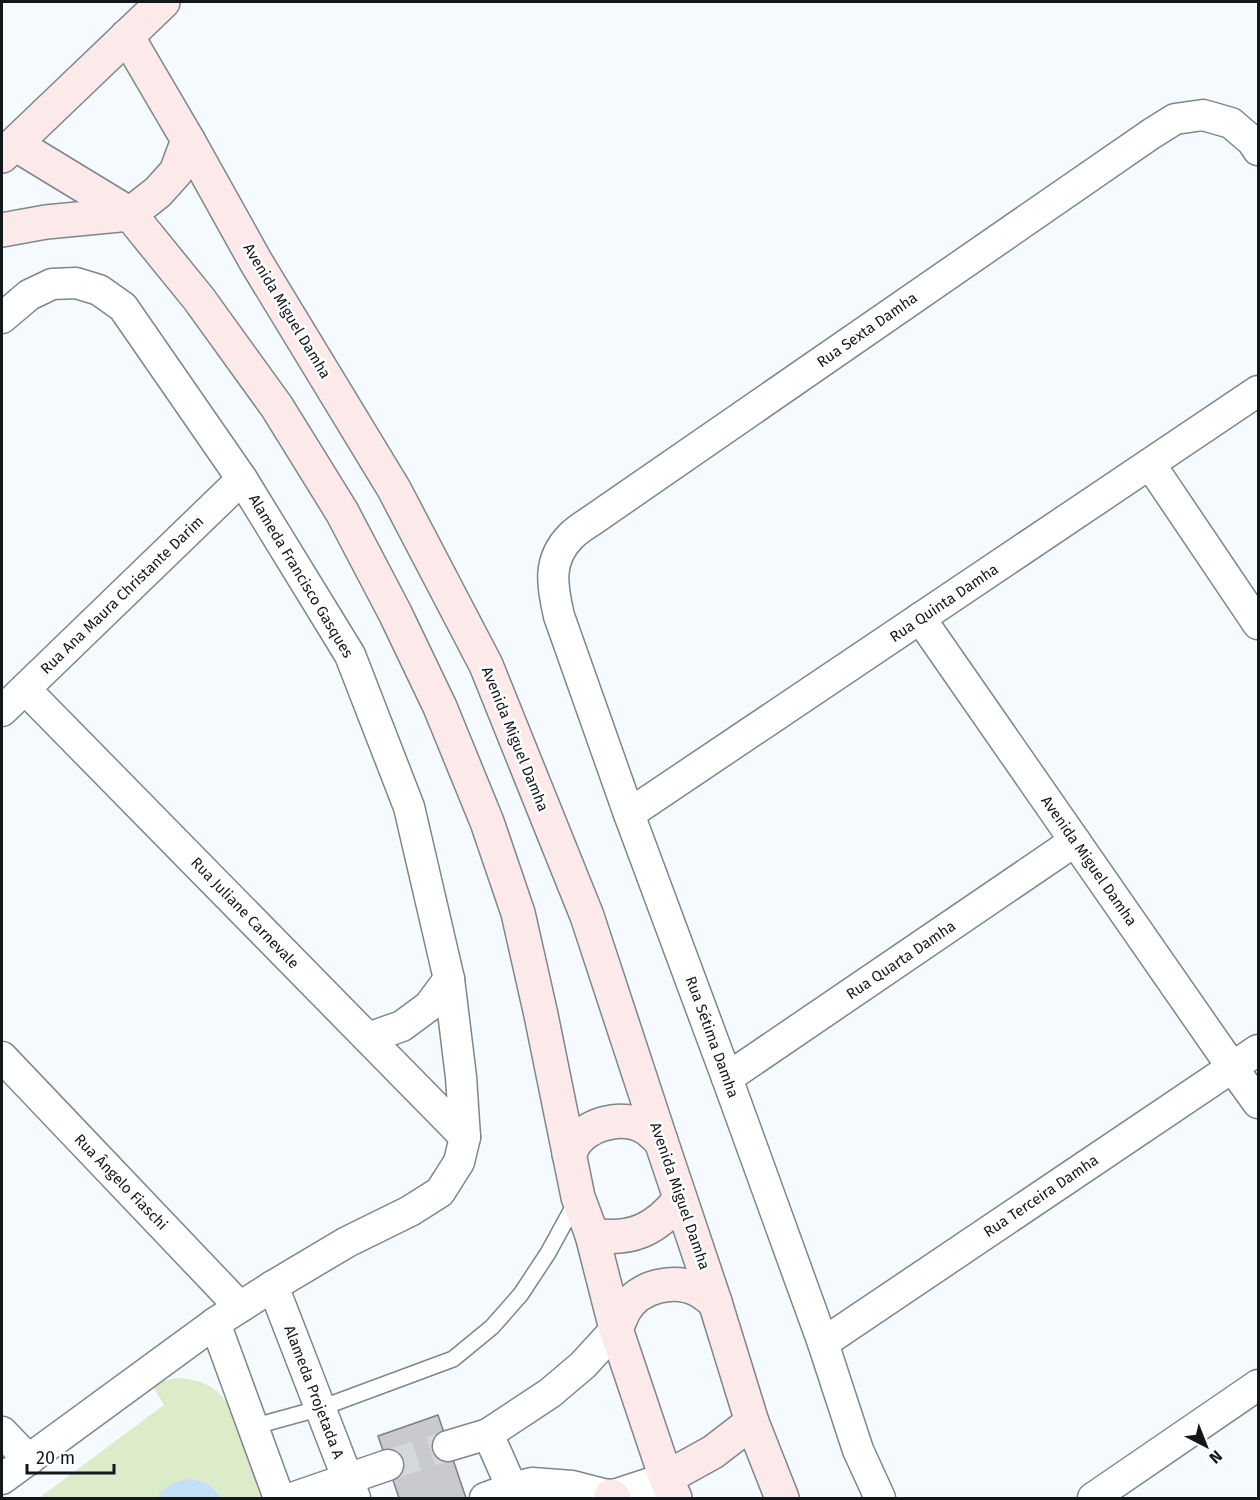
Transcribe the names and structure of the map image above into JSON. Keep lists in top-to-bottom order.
{
  "streets": {
    "street": [
      "Avenida Miguel Damha",
      "Rua Sexta Damha",
      "Alameda Francisco Gasques",
      "Rua Ana Maura Christante Darim",
      "Rua Quinta Damha",
      "Rua Juliane Carnevale",
      "Rua Quarta Damha",
      "Rua Sétima Damha",
      "Rua Ângelo Fiaschi",
      "Rua Terceira Damha",
      "Alameda Projetada A"
    ]
  },
  "crossings": [
    ["Avenida Miguel Damha", "Rua Quinta Damha"],
    ["Avenida Miguel Damha", "Rua Quarta Damha"],
    ["Avenida Miguel Damha", "Rua Terceira Damha"],
    ["Rua Sexta Damha", "Rua Sétima Damha"],
    ["Alameda Francisco Gasques", "Rua Ana Maura Christante Darim"],
    ["Alameda Francisco Gasques", "Rua Juliane Carnevale"],
    ["Alameda Francisco Gasques", "Rua Ângelo Fiaschi"],
    ["Alameda Francisco Gasques", "Alameda Projetada A"],
    ["Rua Ana Maura Christante Darim", "Rua Juliane Carnevale"],
    ["Rua Quinta Damha", "Rua Sétima Damha"],
    ["Rua Quarta Damha", "Rua Sétima Damha"],
    ["Rua Sétima Damha", "Rua Terceira Damha"]
  ],
  "scale_bar": "20 m",
  "north": "bottom right"
}
